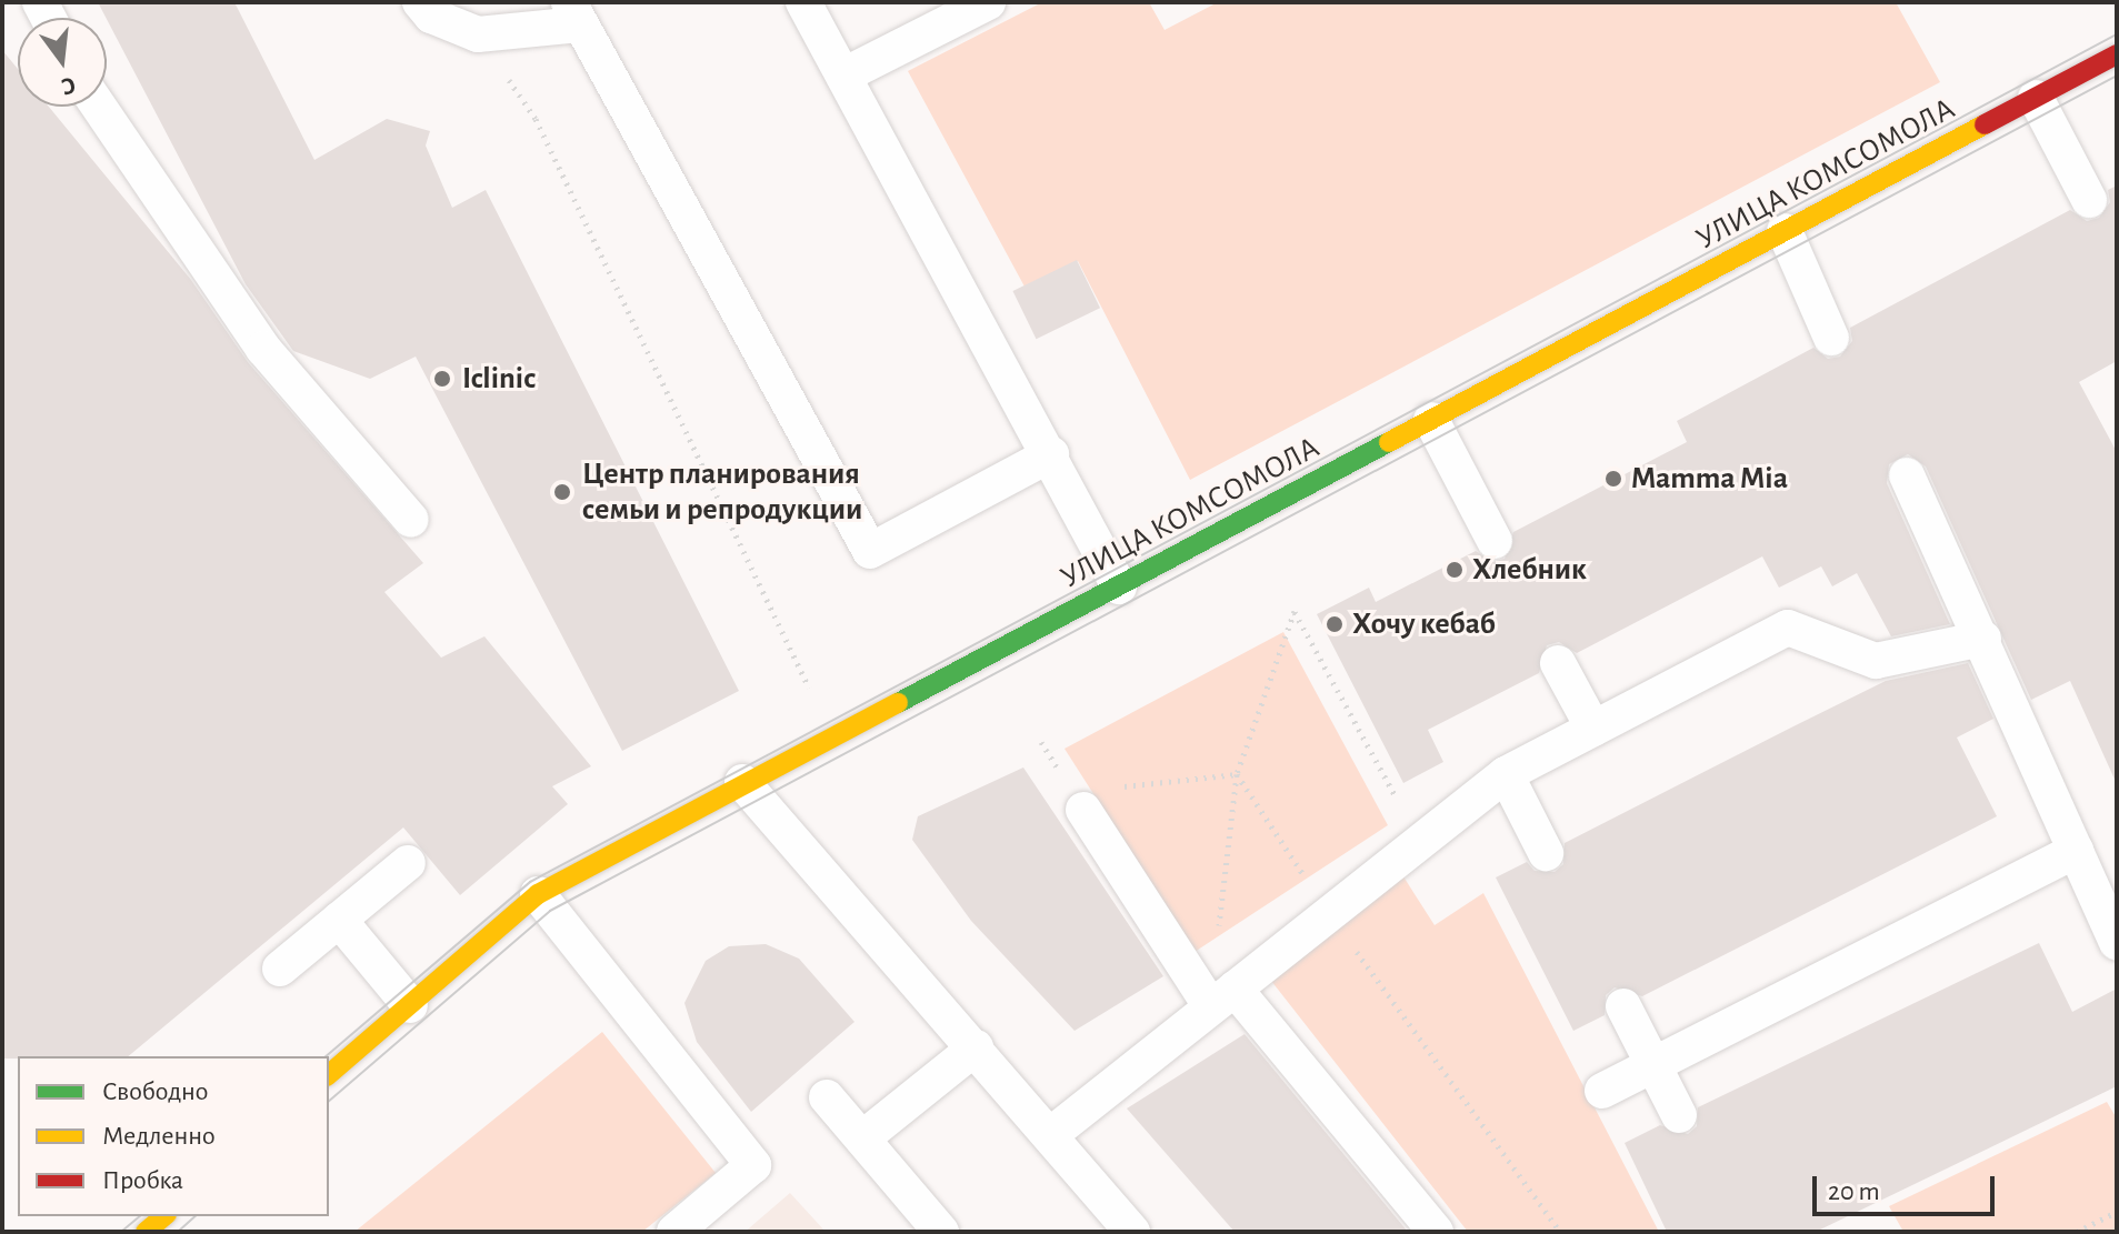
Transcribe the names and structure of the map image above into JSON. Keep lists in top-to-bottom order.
{
  "streets": {
    "main road": ["УЛИЦА КОМСОМОЛА"]
  },
  "places": [
    "Iclinic",
    "Mamma Mia",
    "Центр планирования семьи и репродукции",
    "Хлебник",
    "Хочу кебаб"
  ],
  "legend": ["Свободно", "Медленно", "Пробка"],
  "scale_bar": "20 m",
  "north": "bottom"
}
